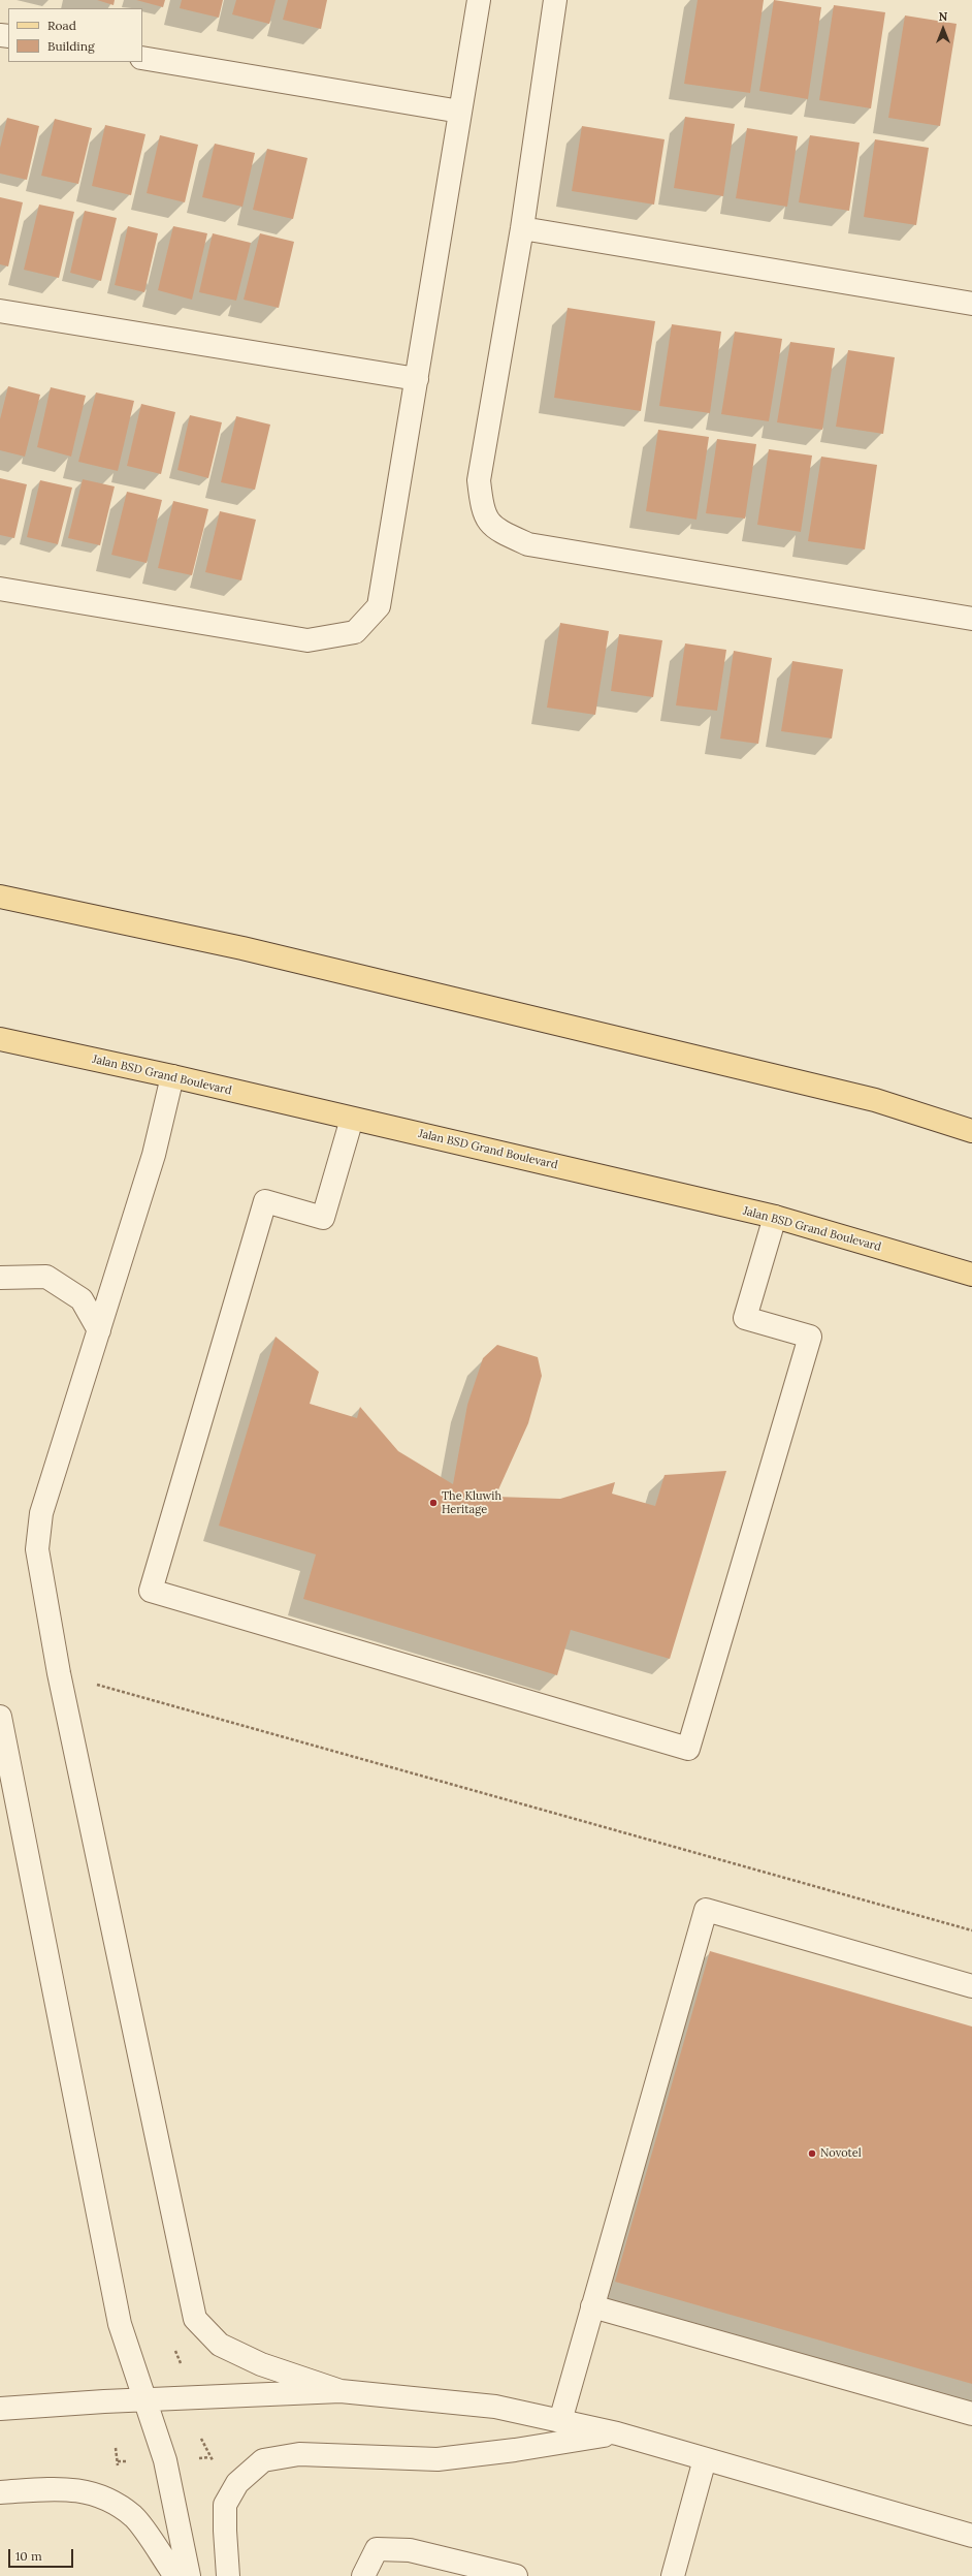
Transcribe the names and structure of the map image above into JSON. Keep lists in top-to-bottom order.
{
  "streets": {
    "main road": ["Jalan BSD Grand Boulevard"]
  },
  "places": ["The Kluwih Heritage", "Novotel"],
  "legend": ["Road", "Building"],
  "scale_bar": "10 m",
  "north": "top"
}
